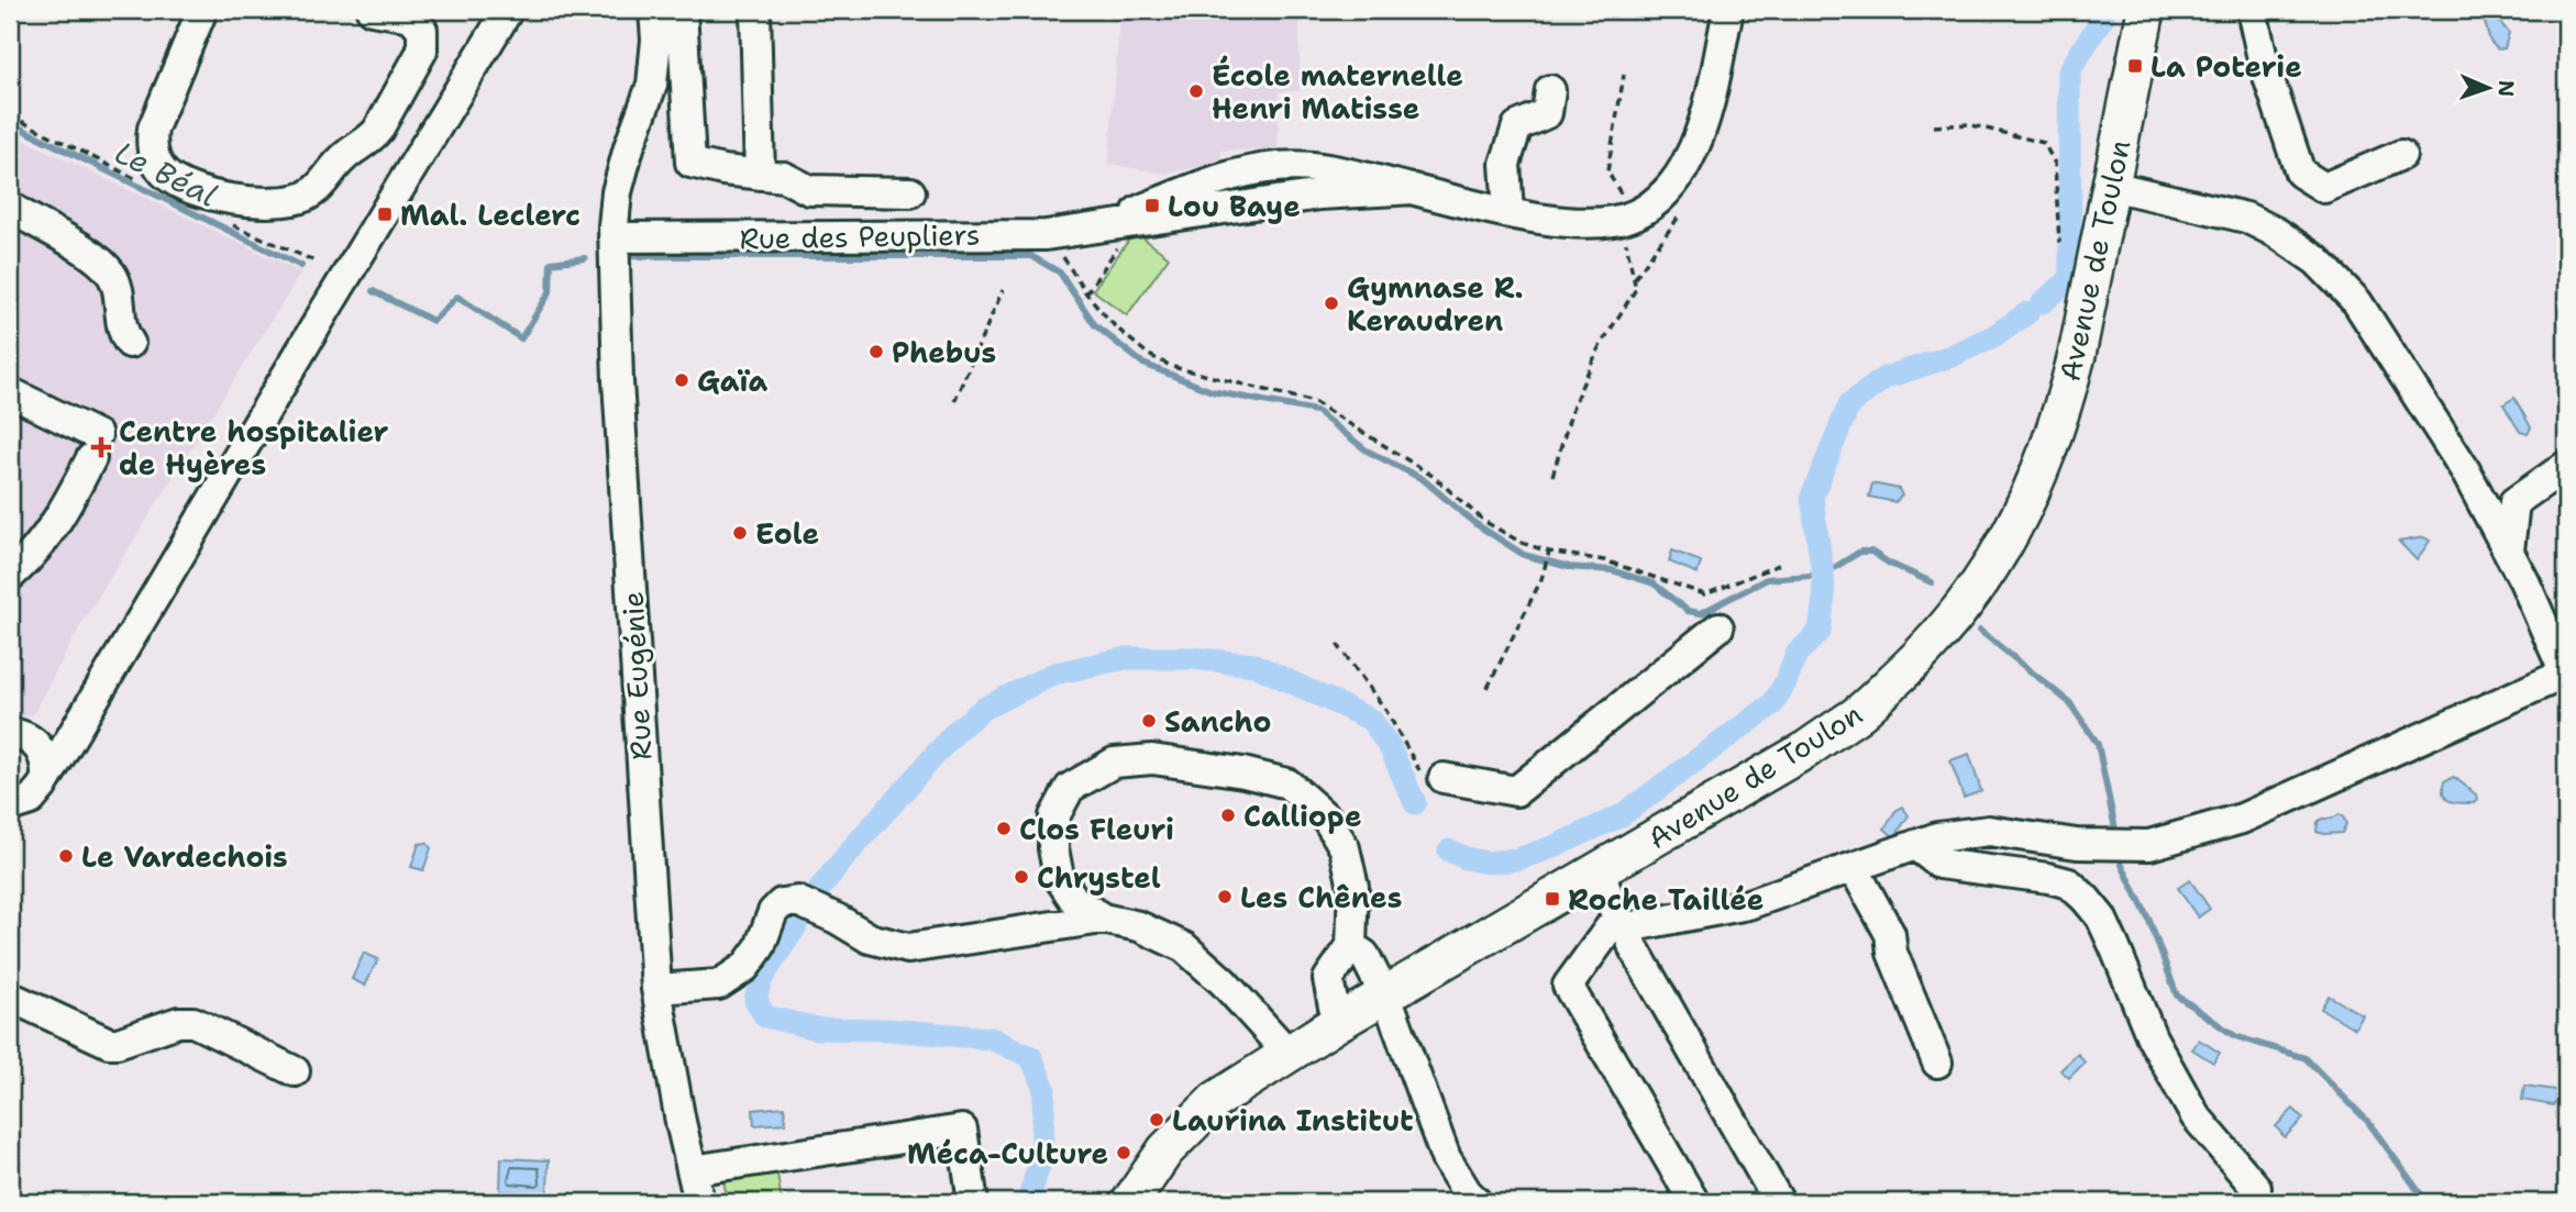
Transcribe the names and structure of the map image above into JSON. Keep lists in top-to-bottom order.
{
  "streets": {
    "main road": ["Avenue de Toulon"],
    "street": ["Rue des Peupliers", "Rue Eugénie"]
  },
  "crossings": [
    ["Rue des Peupliers", "Rue Eugénie"]
  ],
  "water": ["Le Béal"],
  "places": {
    "transit": [
      "La Poterie",
      "Lou Baye",
      "Mal. Leclerc",
      "Roche Taillée"
    ],
    "other": [
      "École maternelle Henri Matisse",
      "Gymnase R. Keraudren",
      "Phebus",
      "Gaïa",
      "Eole",
      "Sancho",
      "Calliope",
      "Clos Fleuri",
      "Le Vardechois",
      "Chrystel",
      "Les Chênes",
      "Laurina Institut",
      "Méca-Culture"
    ],
    "health": ["Centre hospitalier de Hyères"]
  },
  "north": "right"
}
